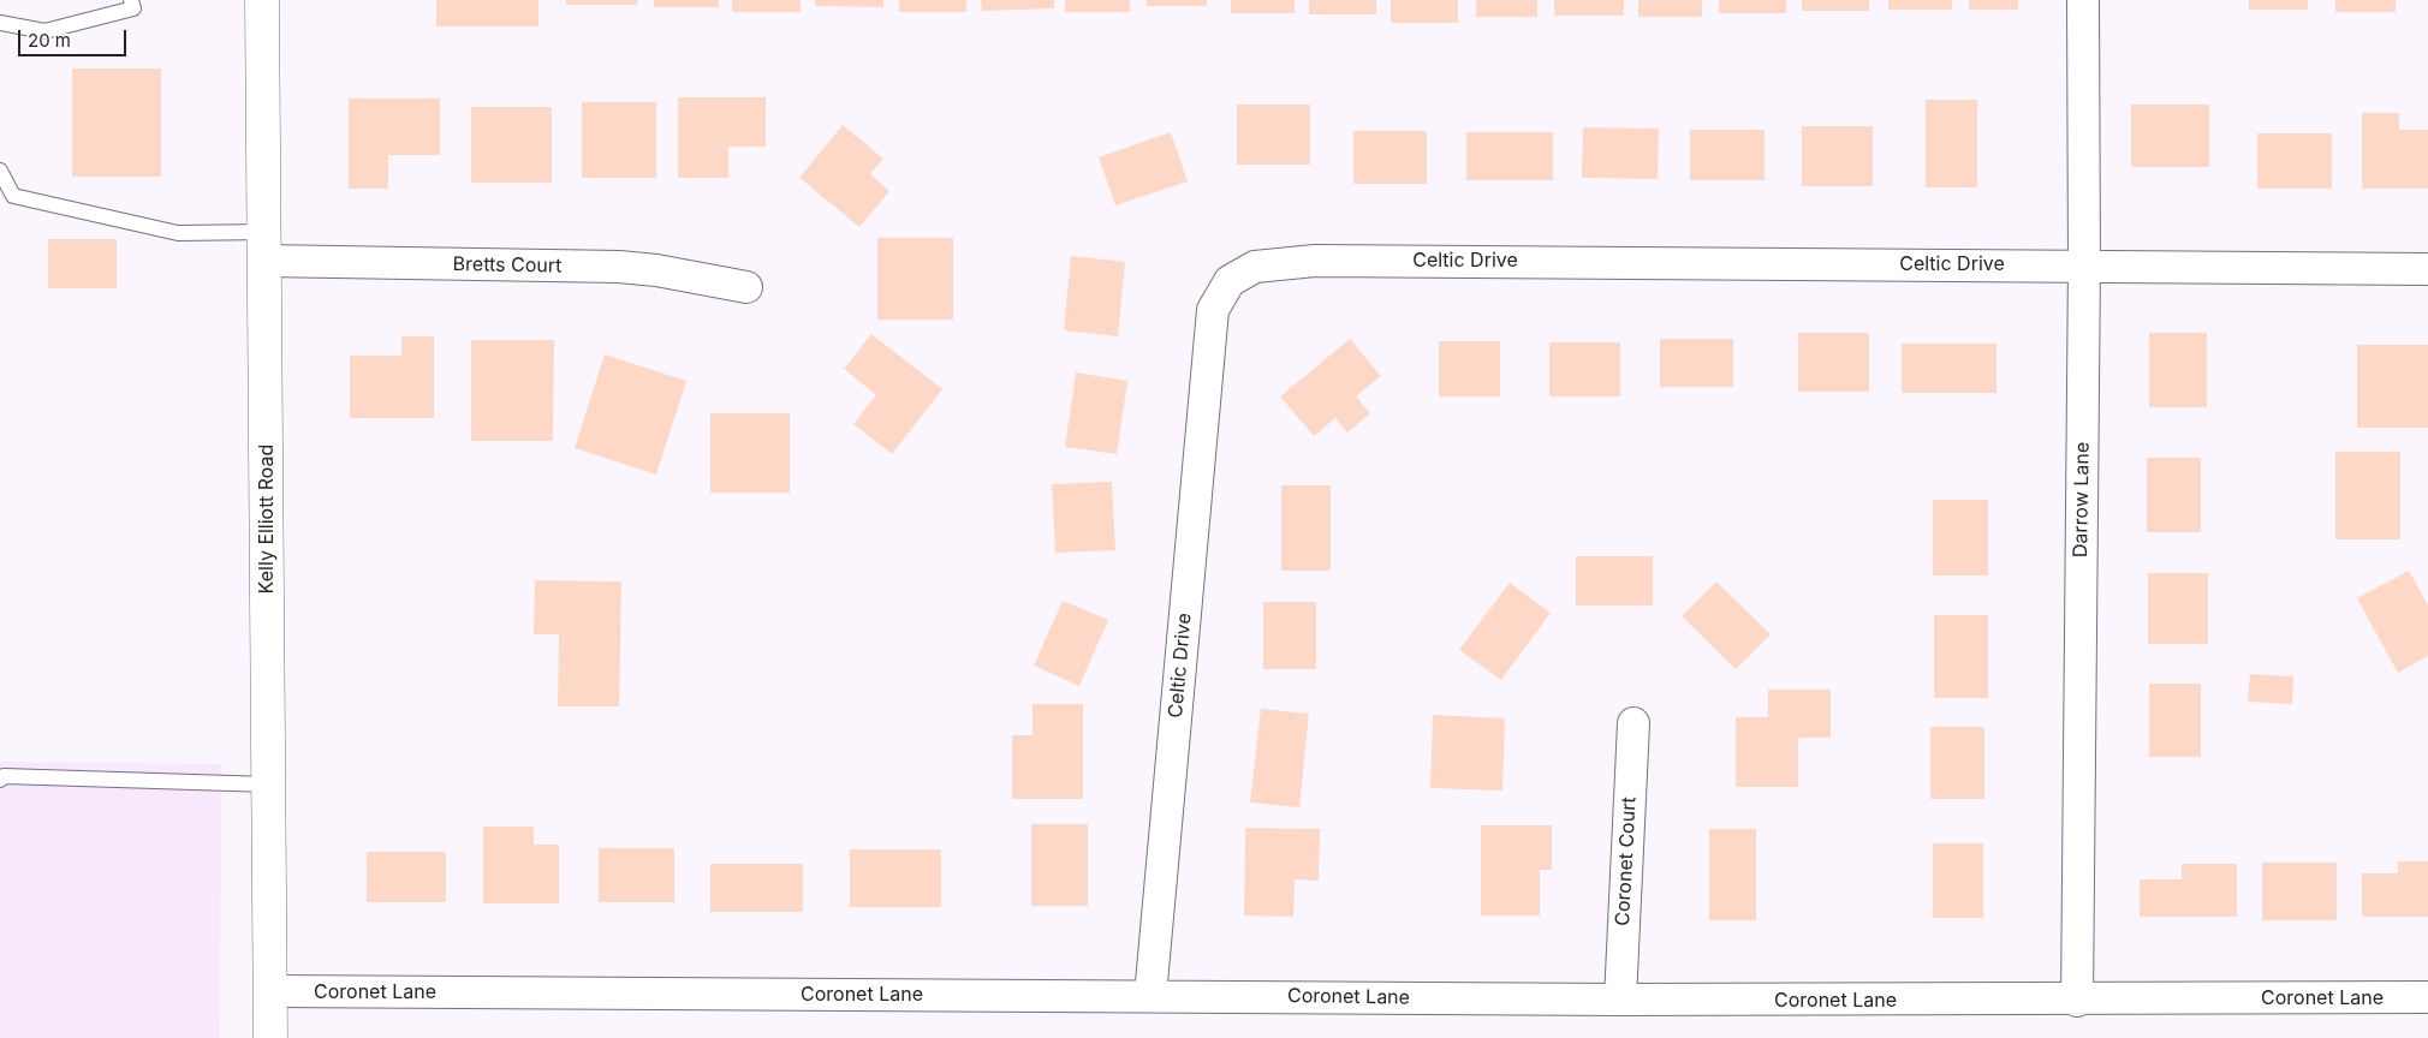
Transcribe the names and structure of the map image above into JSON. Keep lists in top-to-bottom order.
{
  "streets": {
    "street": [
      "Celtic Drive",
      "Bretts Court",
      "Darrow Lane",
      "Kelly Elliott Road",
      "Coronet Court",
      "Coronet Lane"
    ]
  },
  "crossings": [
    ["Celtic Drive", "Darrow Lane"],
    ["Celtic Drive", "Coronet Lane"],
    ["Bretts Court", "Kelly Elliott Road"],
    ["Darrow Lane", "Coronet Lane"],
    ["Kelly Elliott Road", "Coronet Lane"],
    ["Coronet Court", "Coronet Lane"]
  ],
  "scale_bar": "20 m"
}
